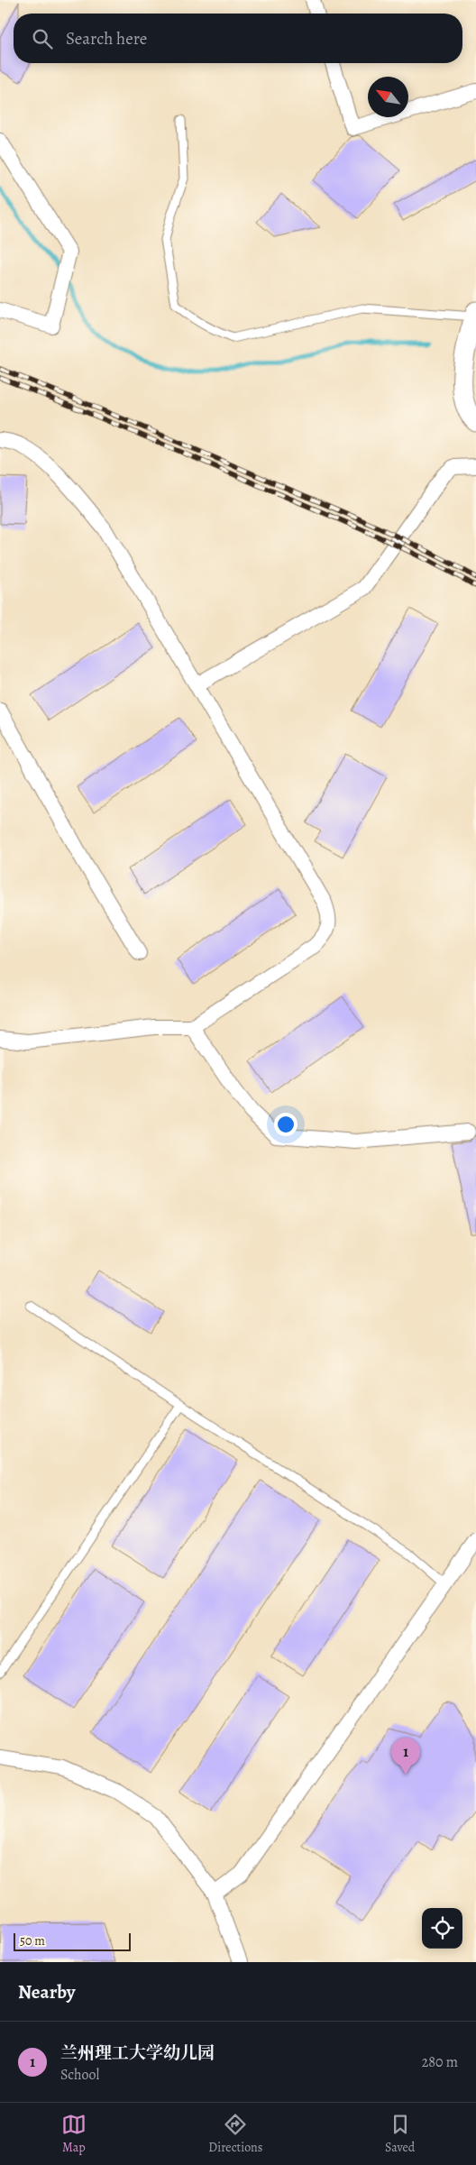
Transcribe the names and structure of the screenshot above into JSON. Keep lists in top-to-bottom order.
{
  "scale_bar": "50 m",
  "north": "top left",
  "page": {
    "search": "Search here",
    "pins": "1",
    "scale": "50 m",
    "heading": "Nearby",
    "list": [
      {
        "mark": "1",
        "name": "兰州理工大学幼儿园",
        "note": "School",
        "value": "280 m"
      }
    ],
    "nav": ["Map", "Directions", "Saved"]
  }
}
